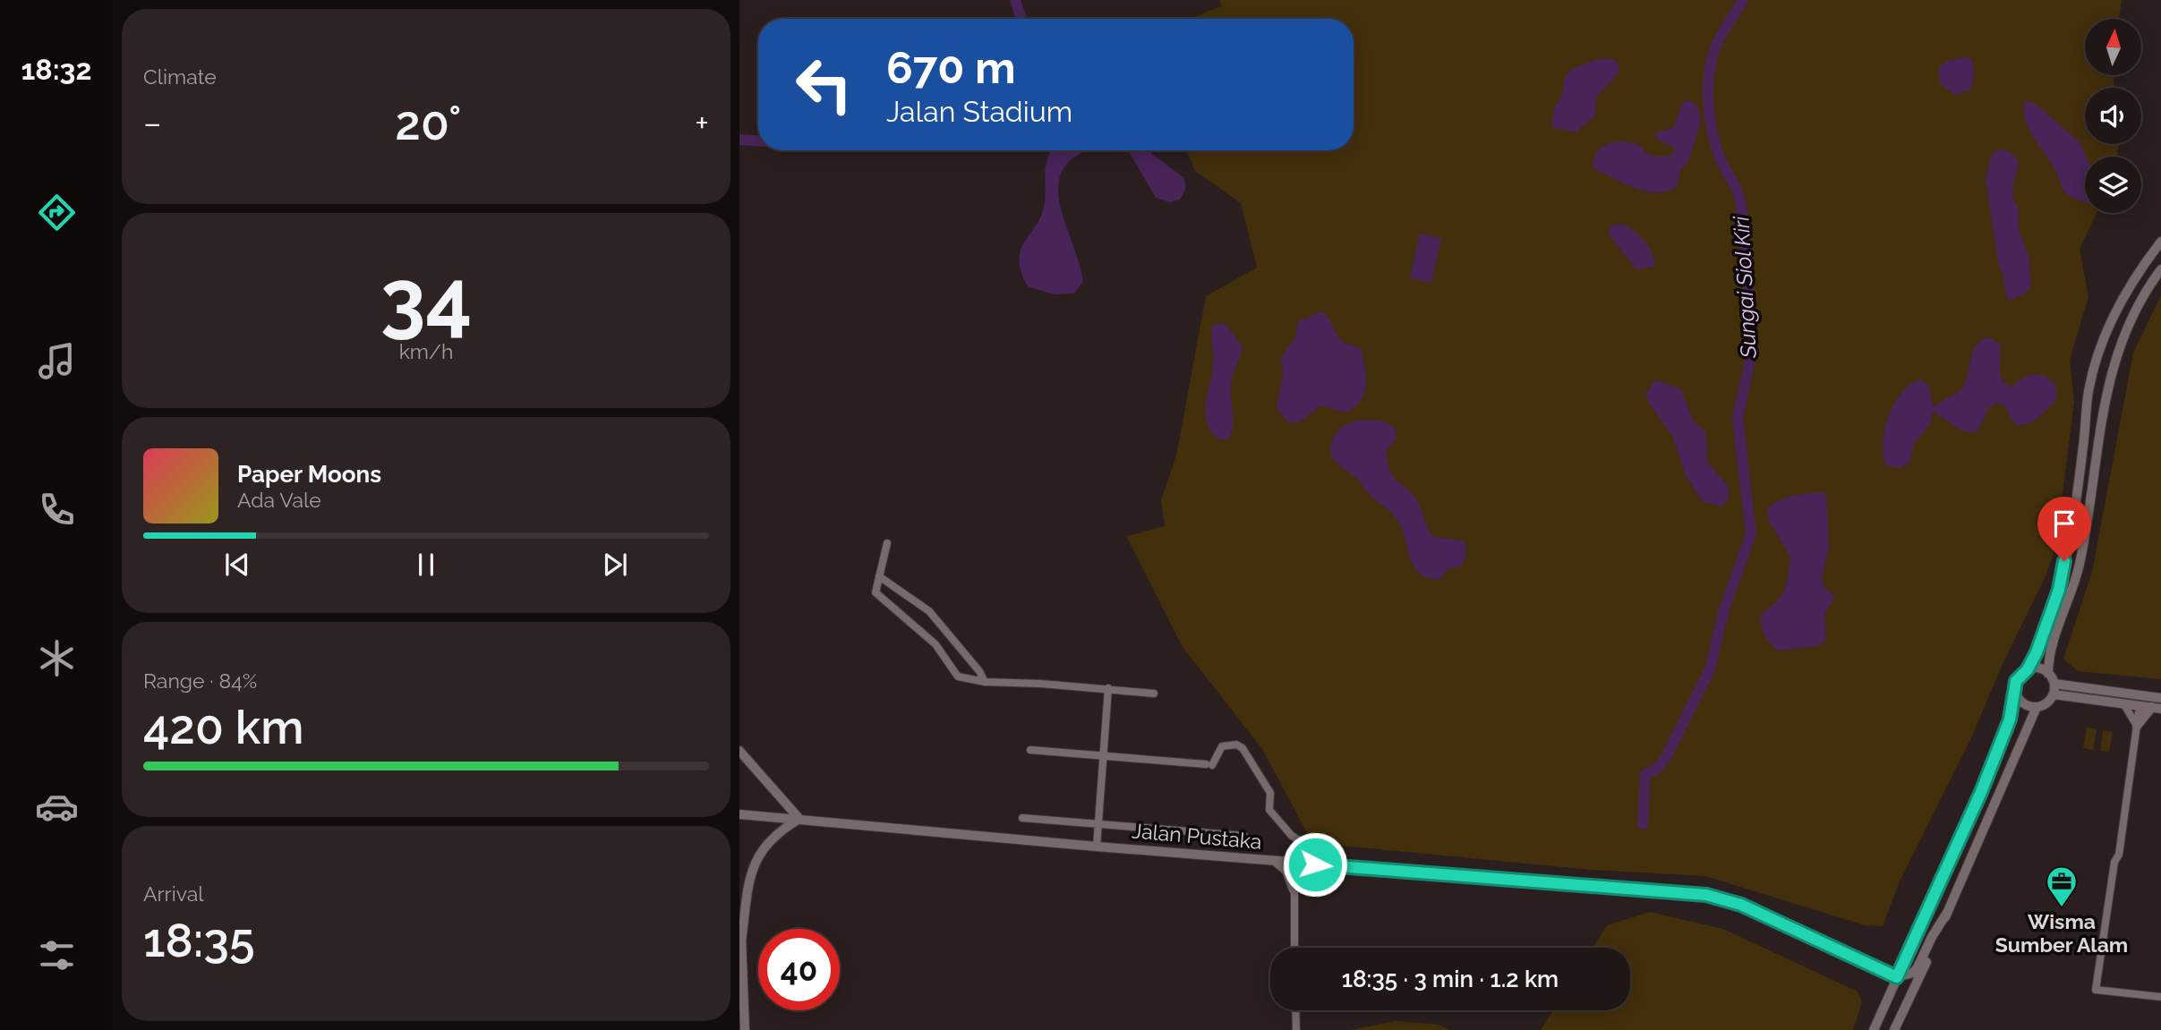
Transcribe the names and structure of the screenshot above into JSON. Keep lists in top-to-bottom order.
{
  "streets": {
    "street": ["Jalan Pustaka"]
  },
  "water": ["Sungai Siol Kiri"],
  "places": {
    "office": ["Wisma Sumber Alam"]
  },
  "north": "top",
  "page": {
    "tabs": "18:32",
    "tile": [
      "Climate",
      ["34", "km/h"],
      ["Range · 84%", "420 km"],
      ["Arrival", "18:35"]
    ],
    "turn": ["670 m", "Jalan Stadium"],
    "heat": ["−", "20°", "+"],
    "song": ["Paper Moons", "Ada Vale"],
    "limit": "40",
    "trip": "18:35 · 3 min · 1.2 km"
  }
}
